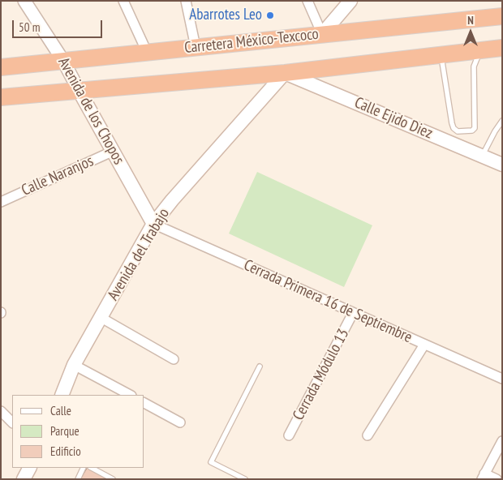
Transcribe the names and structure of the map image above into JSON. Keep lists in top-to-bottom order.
{
  "streets": {
    "highway": ["Carretera México-Texcoco"],
    "main road": ["Avenida de los Chopos", "Calle Ejido Diez", "Avenida del Trabajo"],
    "street": ["Calle Naranjos", "Cerrada Primera 16 de Septiembre", "Cerrada Módulo 13"]
  },
  "crossings": [
    ["Carretera México-Texcoco", "Avenida de los Chopos"],
    ["Avenida de los Chopos", "Calle Naranjos"],
    ["Avenida de los Chopos", "Avenida del Trabajo"],
    ["Avenida de los Chopos", "Cerrada Primera 16 de Septiembre"],
    ["Calle Ejido Diez", "Avenida del Trabajo"],
    ["Avenida del Trabajo", "Cerrada Primera 16 de Septiembre"],
    ["Cerrada Primera 16 de Septiembre", "Cerrada Módulo 13"]
  ],
  "places": ["Abarrotes Leo"],
  "legend": ["Calle", "Parque", "Edificio"],
  "scale_bar": "50 m",
  "north": "top"
}
